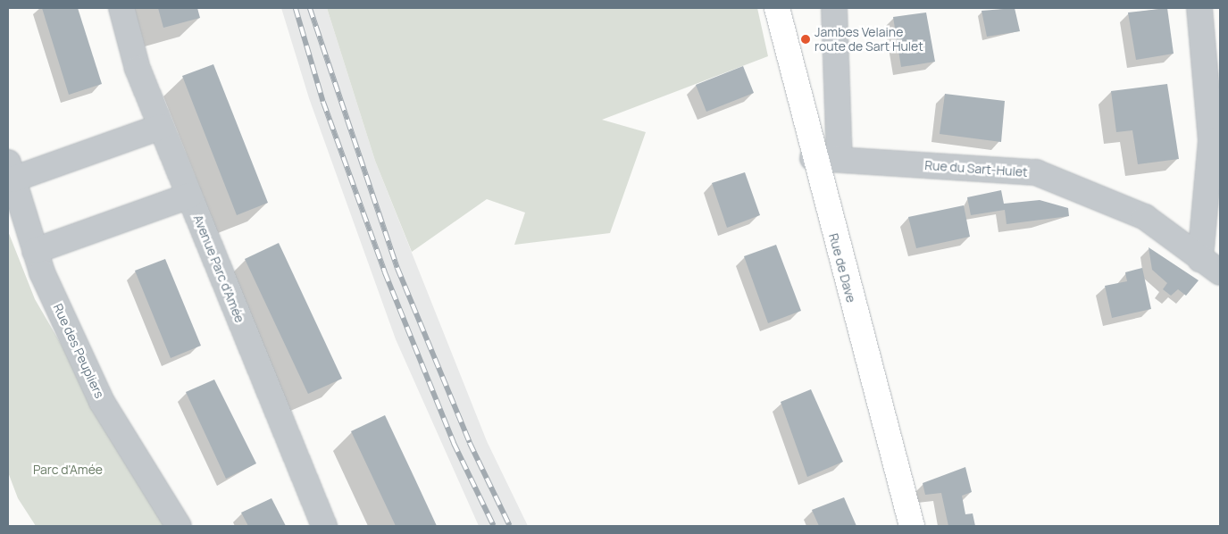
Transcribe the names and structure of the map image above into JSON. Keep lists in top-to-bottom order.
{
  "streets": {
    "main road": ["Rue de Dave"],
    "street": ["Rue du Sart-Hulet", "Avenue Parc d'Amée", "Rue des Peupliers"]
  },
  "crossings": [
    ["Rue du Sart-Hulet", "Rue de Dave"]
  ],
  "parks": ["Parc d'Amée"],
  "places": ["Jambes Velaine route de Sart Hulet"]
}
